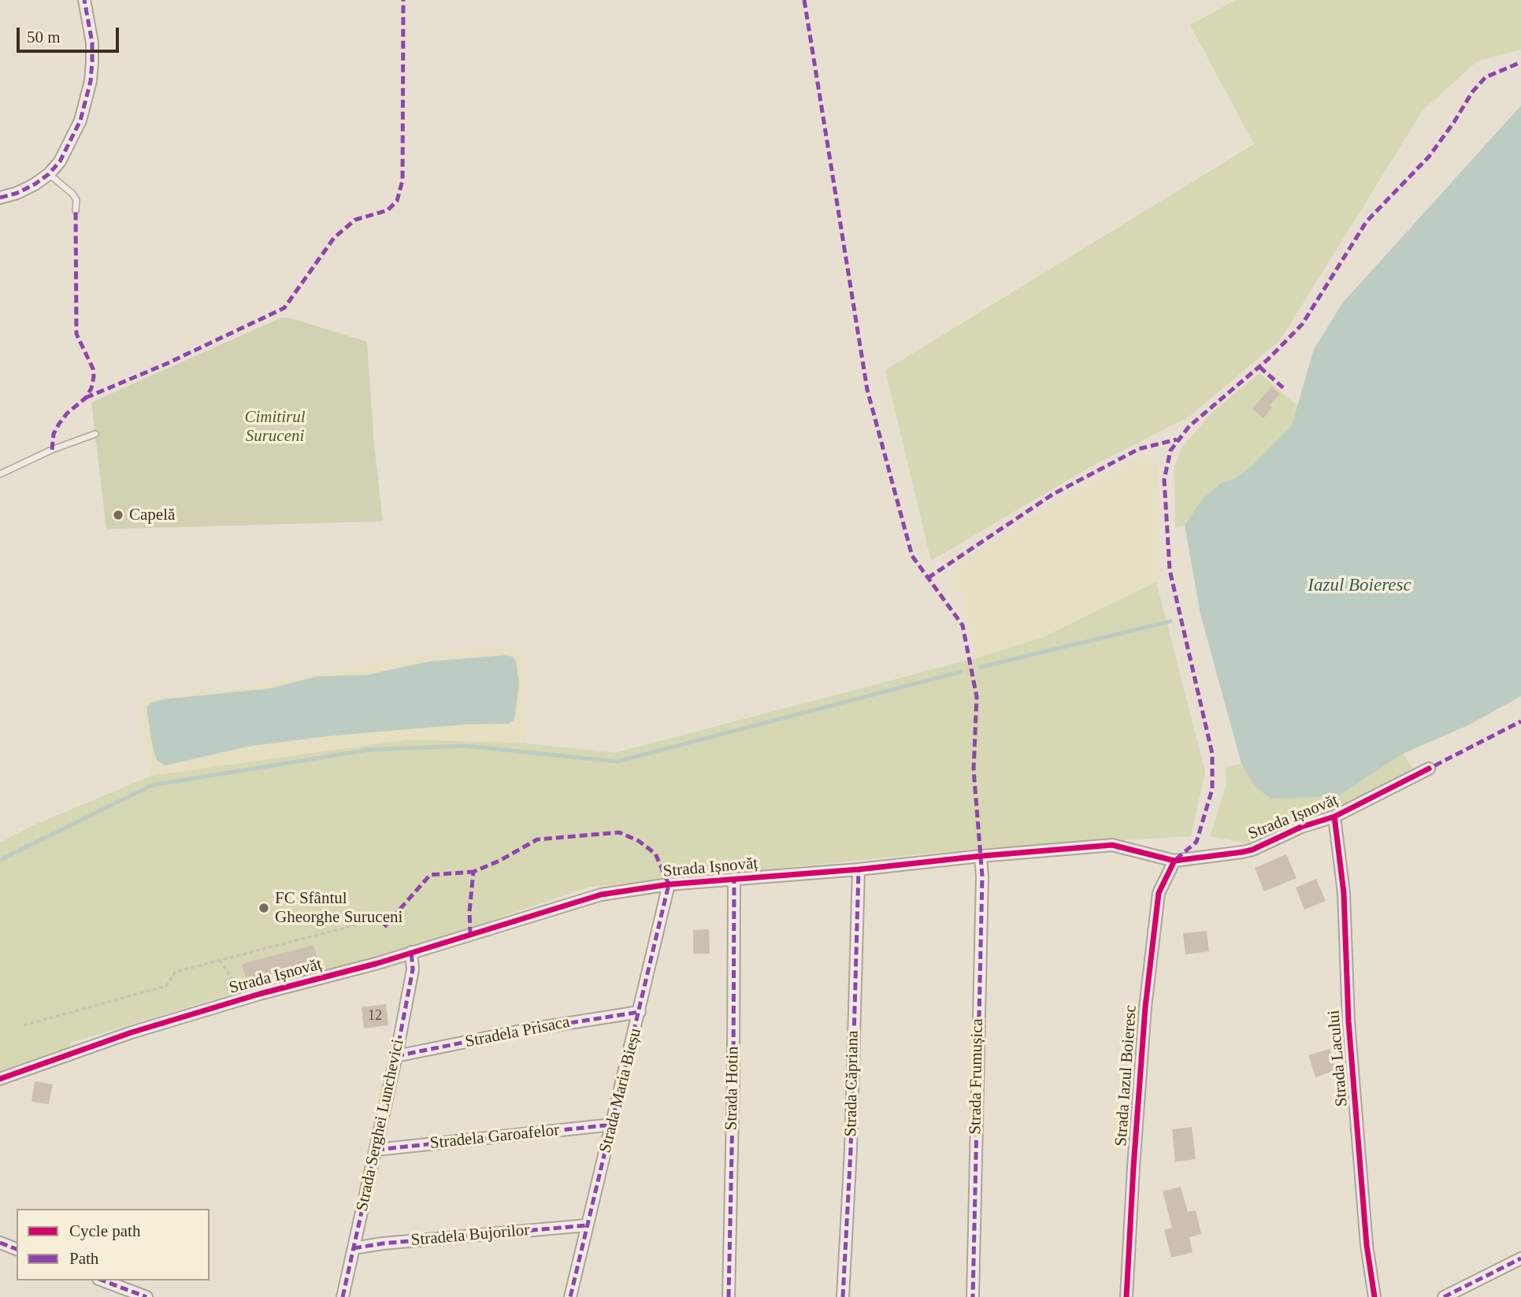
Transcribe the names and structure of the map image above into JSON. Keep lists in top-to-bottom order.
{
  "streets": {
    "street": [
      "Strada Ișnovăț",
      "Stradela Prisaca",
      "Strada Lacului",
      "Strada Iazul Boieresc",
      "Strada Frumușica",
      "Strada Căpriana",
      "Strada Hotin",
      "Strada Maria Bieșu",
      "Strada Serghei Lunchevici",
      "Stradela Garoafelor",
      "Stradela Bujorilor"
    ]
  },
  "crossings": [
    ["Strada Ișnovăț", "Strada Lacului"],
    ["Strada Ișnovăț", "Strada Iazul Boieresc"],
    ["Strada Ișnovăț", "Strada Frumușica"],
    ["Strada Ișnovăț", "Strada Căpriana"],
    ["Strada Ișnovăț", "Strada Hotin"],
    ["Strada Ișnovăț", "Strada Maria Bieșu"],
    ["Strada Ișnovăț", "Strada Serghei Lunchevici"],
    ["Stradela Prisaca", "Strada Maria Bieșu"],
    ["Stradela Prisaca", "Strada Serghei Lunchevici"],
    ["Strada Maria Bieșu", "Stradela Garoafelor"],
    ["Strada Maria Bieșu", "Stradela Bujorilor"],
    ["Strada Serghei Lunchevici", "Stradela Garoafelor"],
    ["Strada Serghei Lunchevici", "Stradela Bujorilor"]
  ],
  "water": ["Iazul Boieresc"],
  "parks": ["Cimitirul Suruceni"],
  "places": ["Capelă", "FC Sfântul Gheorghe Suruceni"],
  "house_numbers": ["12"],
  "legend": ["Cycle path", "Path"],
  "scale_bar": "50 m"
}
